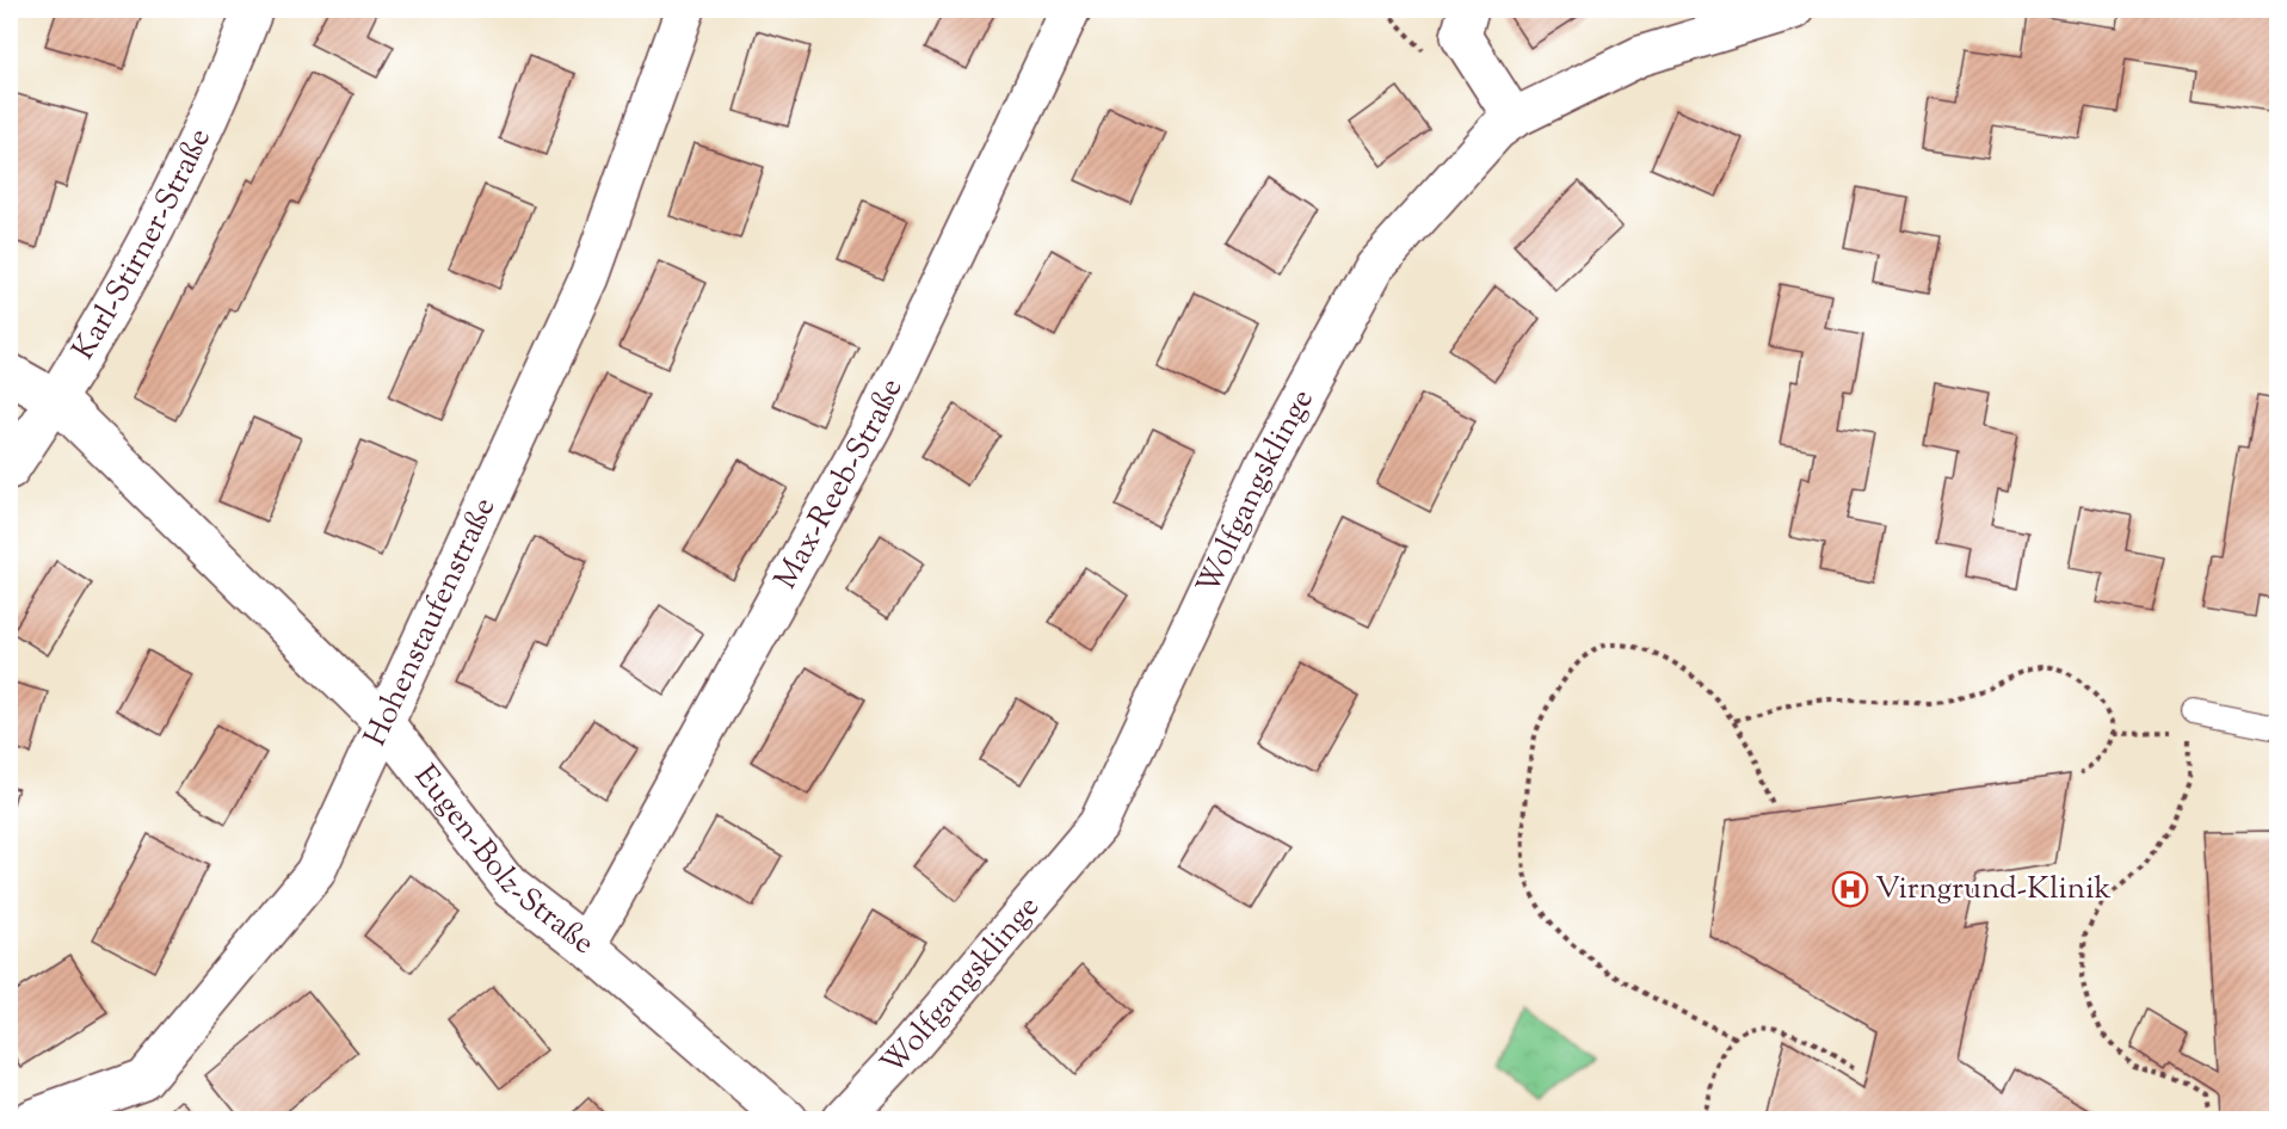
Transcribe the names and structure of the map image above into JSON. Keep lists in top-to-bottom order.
{
  "streets": {
    "street": [
      "Karl-Stirner-Straße",
      "Max-Reeb-Straße",
      "Wolfgangsklinge",
      "Hohenstaufenstraße",
      "Eugen-Bolz-Straße"
    ]
  },
  "crossings": [
    ["Karl-Stirner-Straße", "Eugen-Bolz-Straße"],
    ["Max-Reeb-Straße", "Eugen-Bolz-Straße"],
    ["Hohenstaufenstraße", "Eugen-Bolz-Straße"]
  ],
  "places": {
    "hospital": ["Virngrund-Klinik"]
  }
}
